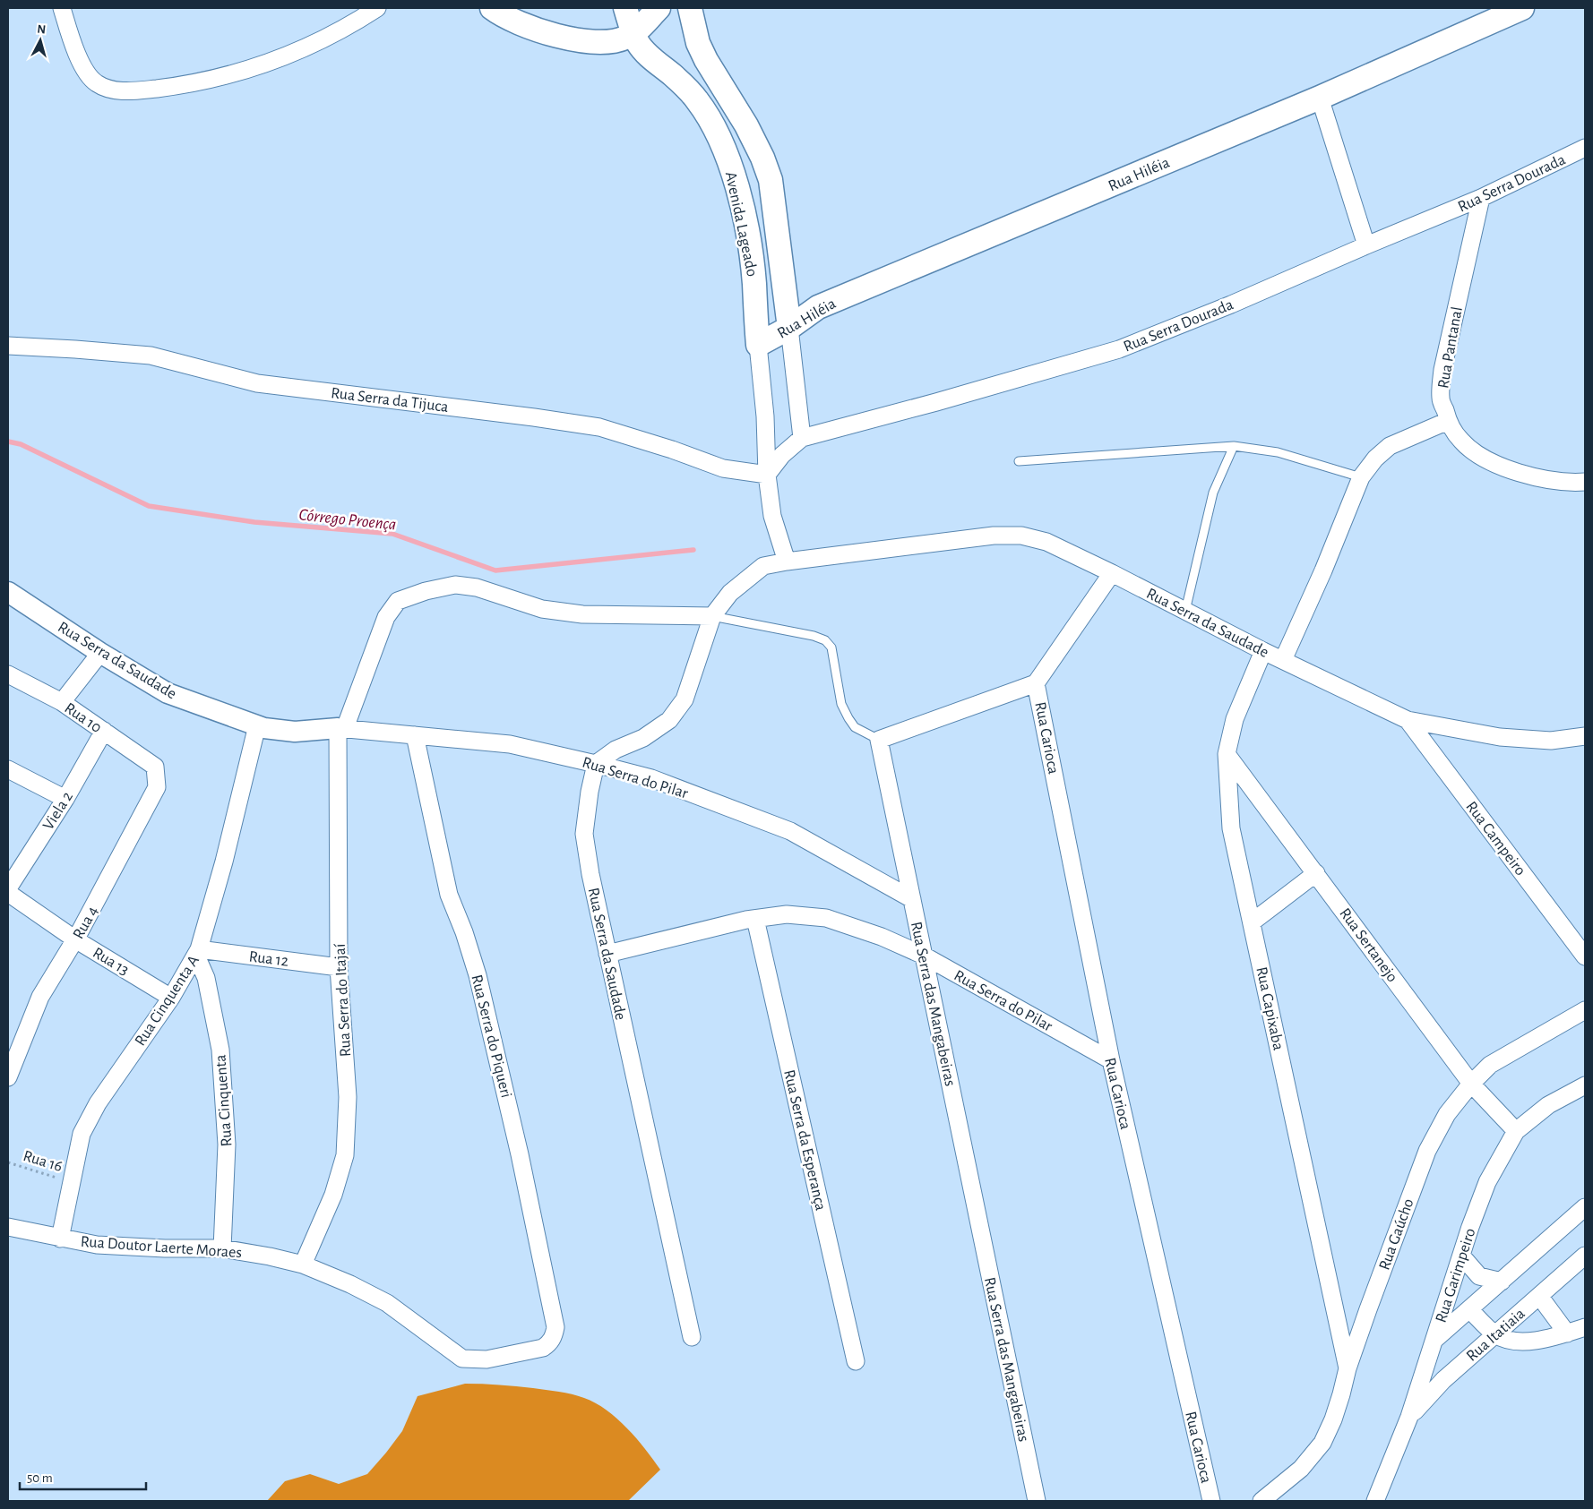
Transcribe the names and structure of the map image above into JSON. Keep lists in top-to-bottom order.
{
  "streets": {
    "main road": ["Rua Hiléia", "Avenida Lageado"],
    "street": [
      "Rua Serra Dourada",
      "Rua Pantanal",
      "Rua Serra da Tijuca",
      "Rua Serra da Saudade",
      "Rua 10",
      "Rua Carioca",
      "Rua Serra do Pilar",
      "Viela 2",
      "Rua Campeiro",
      "Rua 4",
      "Rua Sertanejo",
      "Rua 12",
      "Rua 13",
      "Rua Cinquenta A",
      "Rua Serra do Itajaí",
      "Rua Serra das Mangabeiras",
      "Rua Capixaba",
      "Rua Serra do Piqueri",
      "Rua Cinquenta",
      "Rua Serra da Esperança",
      "Rua Gaúcho",
      "Rua Doutor Laerte Moraes",
      "Rua Garimpeiro",
      "Rua Itatiaia"
    ],
    "path": ["Rua 16"]
  },
  "crossings": [
    ["Rua Hiléia", "Avenida Lageado"],
    ["Rua Serra Dourada", "Avenida Lageado"],
    ["Rua Serra Dourada", "Rua Pantanal"],
    ["Rua Serra Dourada", "Rua Serra da Tijuca"],
    ["Avenida Lageado", "Rua Serra da Tijuca"],
    ["Rua Serra da Saudade", "Rua Serra do Pilar"],
    ["Rua Serra da Saudade", "Rua Campeiro"],
    ["Rua Serra da Saudade", "Rua Cinquenta A"],
    ["Rua Serra da Saudade", "Rua Serra do Itajaí"],
    ["Rua Serra da Saudade", "Rua Capixaba"],
    ["Rua 10", "Viela 2"],
    ["Rua 10", "Rua 4"],
    ["Rua Carioca", "Rua Serra do Pilar"],
    ["Rua Serra do Pilar", "Rua Serra do Itajaí"],
    ["Rua Serra do Pilar", "Rua Serra das Mangabeiras"],
    ["Rua Serra do Pilar", "Rua Serra do Piqueri"],
    ["Rua Serra do Pilar", "Rua Serra da Esperança"],
    ["Rua 4", "Rua 13"],
    ["Rua Sertanejo", "Rua Capixaba"],
    ["Rua Sertanejo", "Rua Gaúcho"],
    ["Rua Sertanejo", "Rua Garimpeiro"],
    ["Rua 12", "Rua Cinquenta A"],
    ["Rua 12", "Rua Serra do Itajaí"],
    ["Rua 12", "Rua Cinquenta"],
    ["Rua 13", "Rua Cinquenta A"],
    ["Rua Cinquenta A", "Rua Cinquenta"],
    ["Rua Cinquenta A", "Rua 16"],
    ["Rua Cinquenta A", "Rua Doutor Laerte Moraes"],
    ["Rua Serra do Itajaí", "Rua Doutor Laerte Moraes"],
    ["Rua Capixaba", "Rua Gaúcho"],
    ["Rua Serra do Piqueri", "Rua Doutor Laerte Moraes"],
    ["Rua Cinquenta", "Rua Doutor Laerte Moraes"],
    ["Rua Garimpeiro", "Rua Itatiaia"]
  ],
  "water": ["Córrego Proença"],
  "scale_bar": "50 m",
  "north": "top"
}
